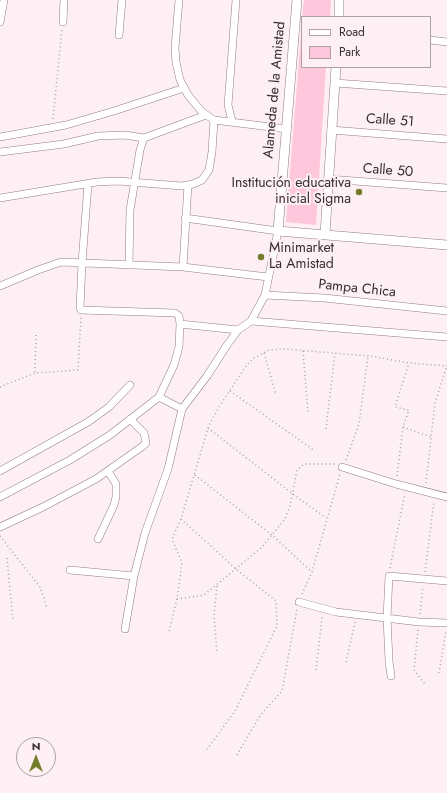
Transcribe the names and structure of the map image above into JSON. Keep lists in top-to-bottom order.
{
  "streets": {
    "street": [
      "Alameda de la Amistad",
      "Calle 51",
      "Calle 50",
      "Pampa Chica"
    ]
  },
  "places": ["Institución educativa inicial Sigma", "Minimarket La Amistad"],
  "legend": ["Road", "Park"],
  "north": "top"
}
